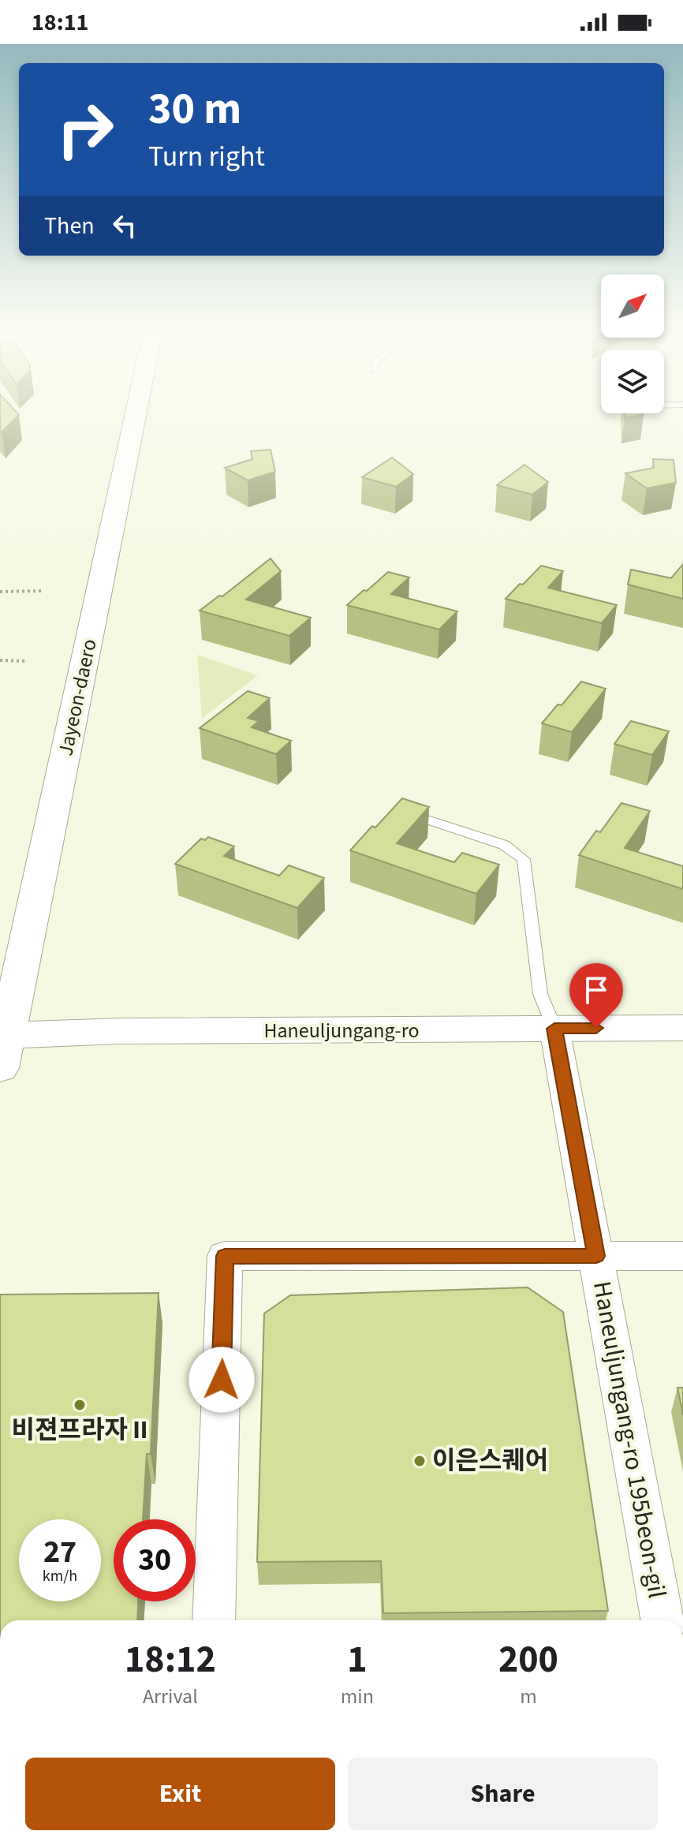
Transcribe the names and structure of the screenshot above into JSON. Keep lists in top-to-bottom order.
{
  "streets": {
    "main road": ["Jayeon-daero", "Haneuljungang-ro"],
    "street": ["Haneuljungang-ro 195beon-gil"]
  },
  "crossings": [
    ["Jayeon-daero", "Haneuljungang-ro"],
    ["Haneuljungang-ro", "Haneuljungang-ro 195beon-gil"]
  ],
  "places": ["비젼프라자 II", "이은스퀘어"],
  "north": "top right",
  "page": {
    "status": "18:11",
    "turn": ["30 m", "Turn right"],
    "then": "Then",
    "speed": "27 km/h",
    "limit": "30",
    "eta": [
      "18:12",
      "Arrival",
      "1",
      "min",
      "200",
      "m"
    ],
    "buttons": ["Exit", "Share"]
  }
}
